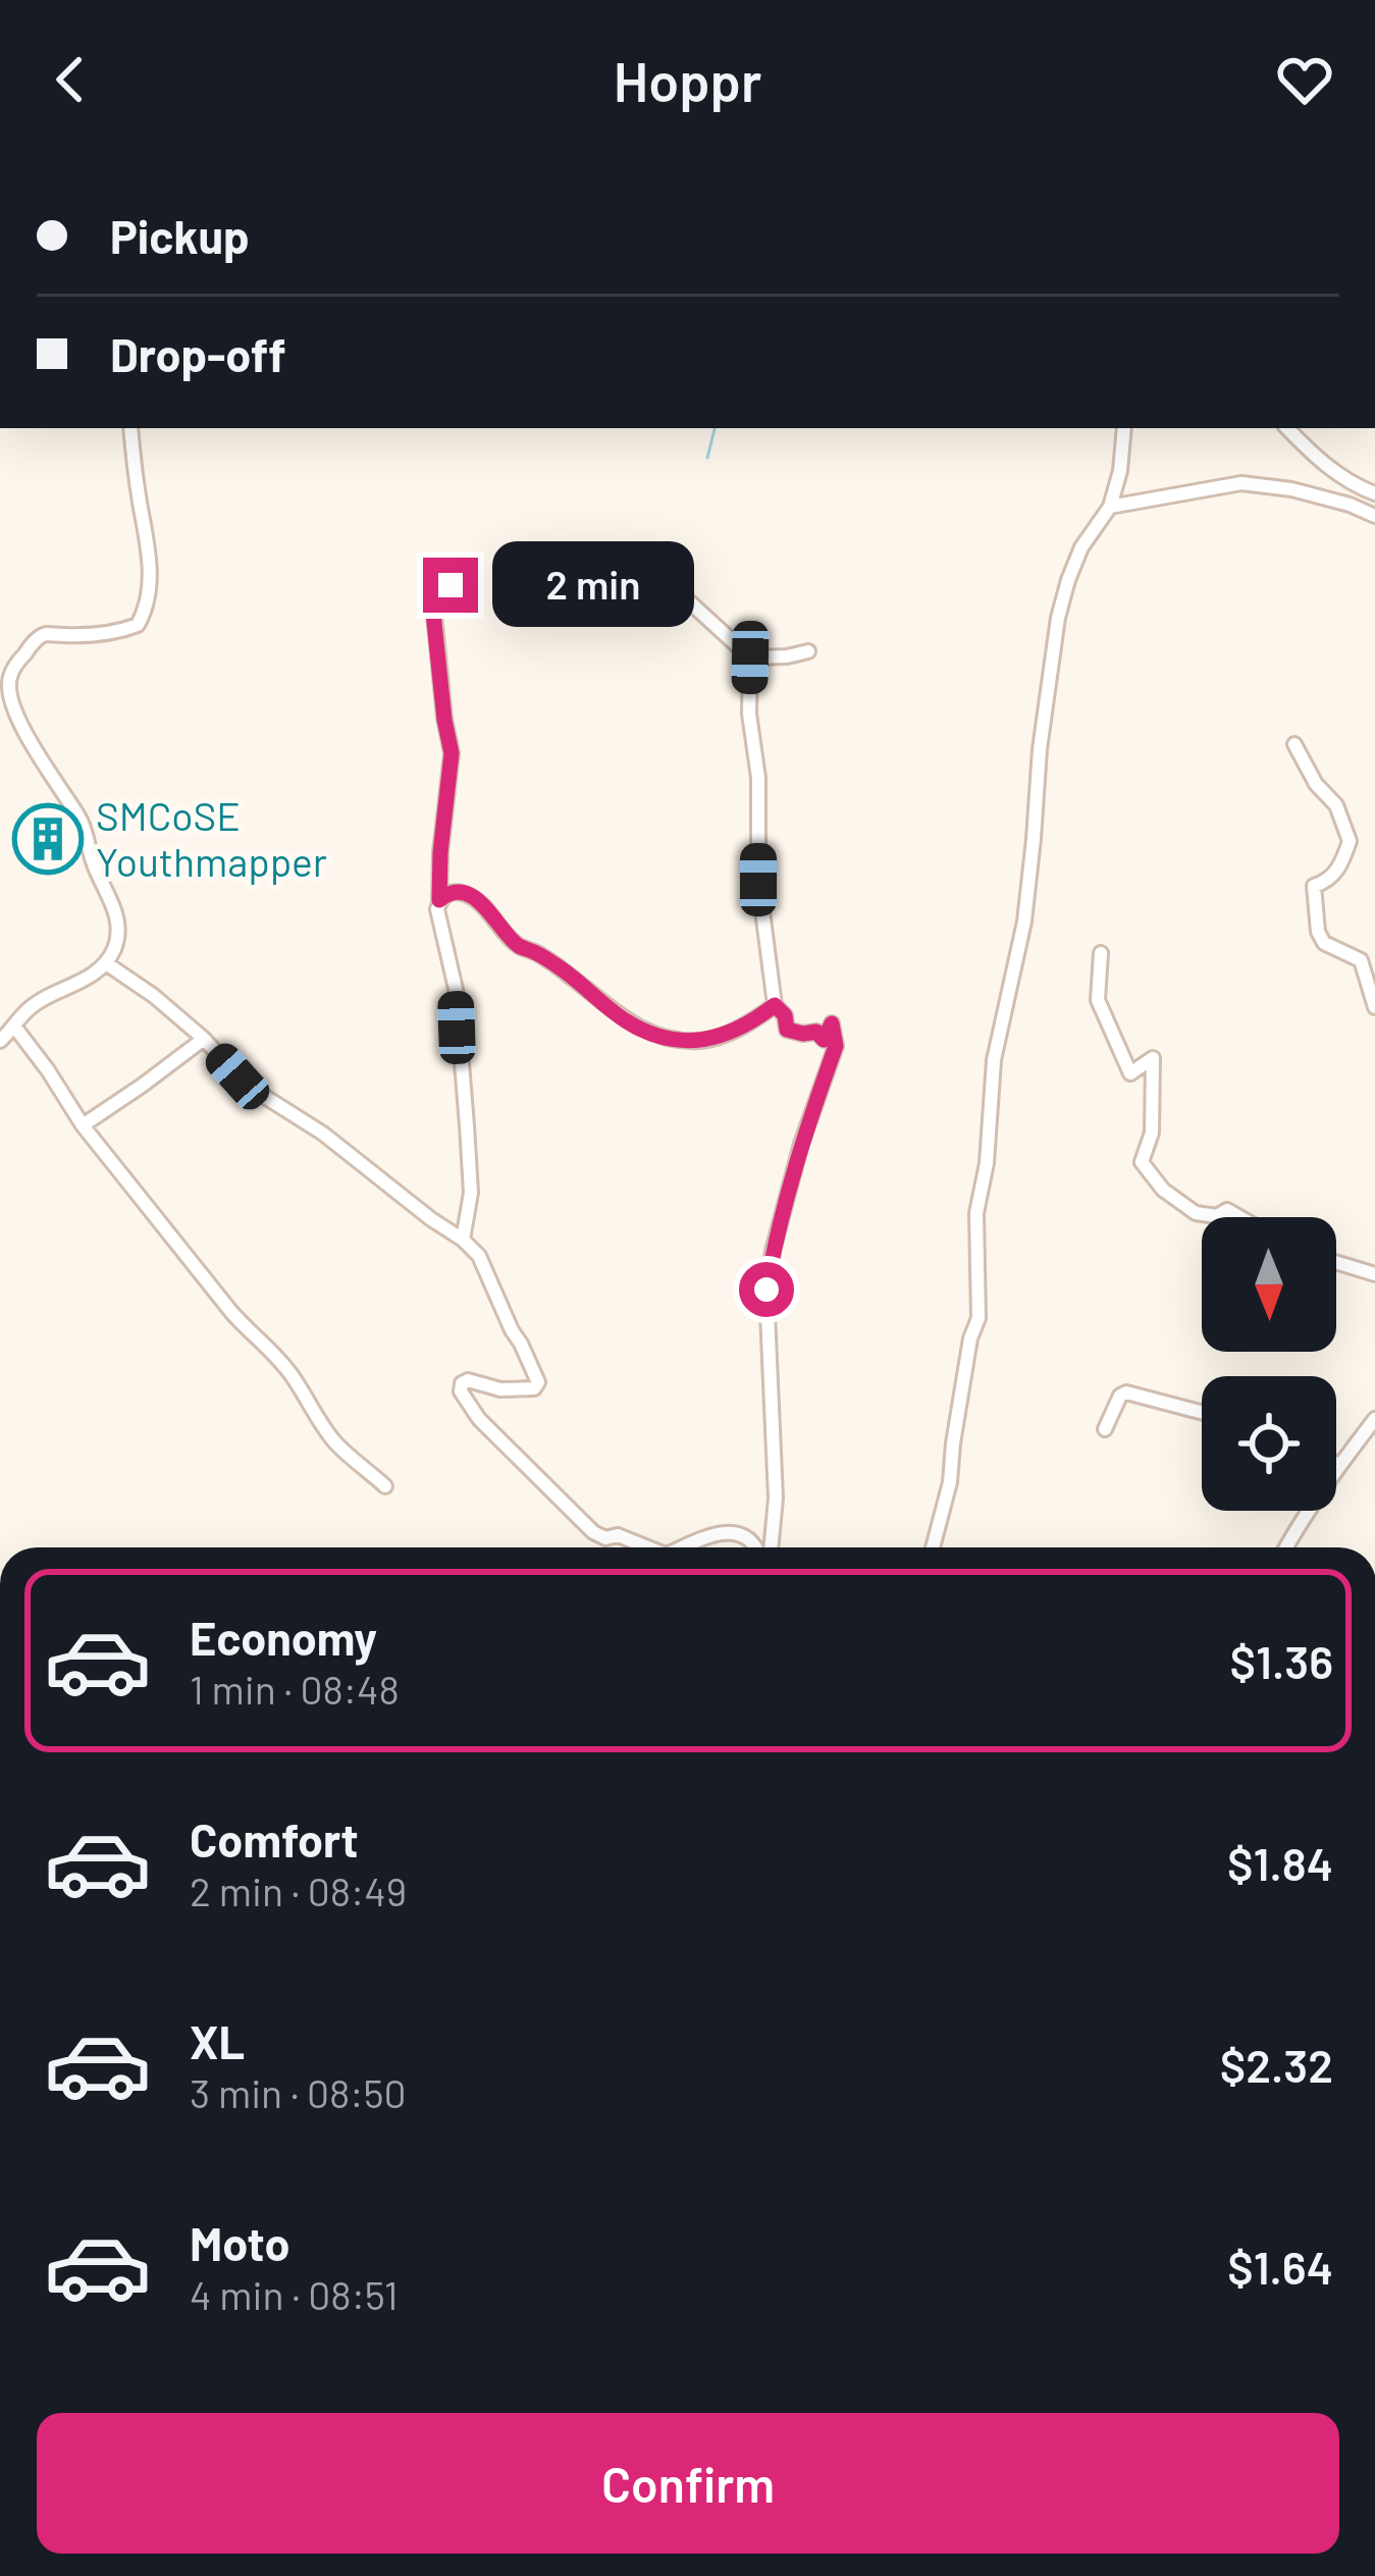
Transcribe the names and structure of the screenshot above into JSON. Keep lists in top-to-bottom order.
{
  "places": {
    "building": ["SMCoSE Youthmapper"]
  },
  "north": "bottom",
  "page": {
    "header": "Hoppr",
    "banner": ["Pickup", "Drop-off"],
    "bubble": "2 min",
    "list": [
      {
        "name": "Economy",
        "note": "1 min · 08:48",
        "value": "$1.36"
      },
      {
        "name": "Comfort",
        "note": "2 min · 08:49",
        "value": "$1.84"
      },
      {
        "name": "XL",
        "note": "3 min · 08:50",
        "value": "$2.32"
      },
      {
        "name": "Moto",
        "note": "4 min · 08:51",
        "value": "$1.64"
      }
    ],
    "buttons": "Confirm"
  }
}
